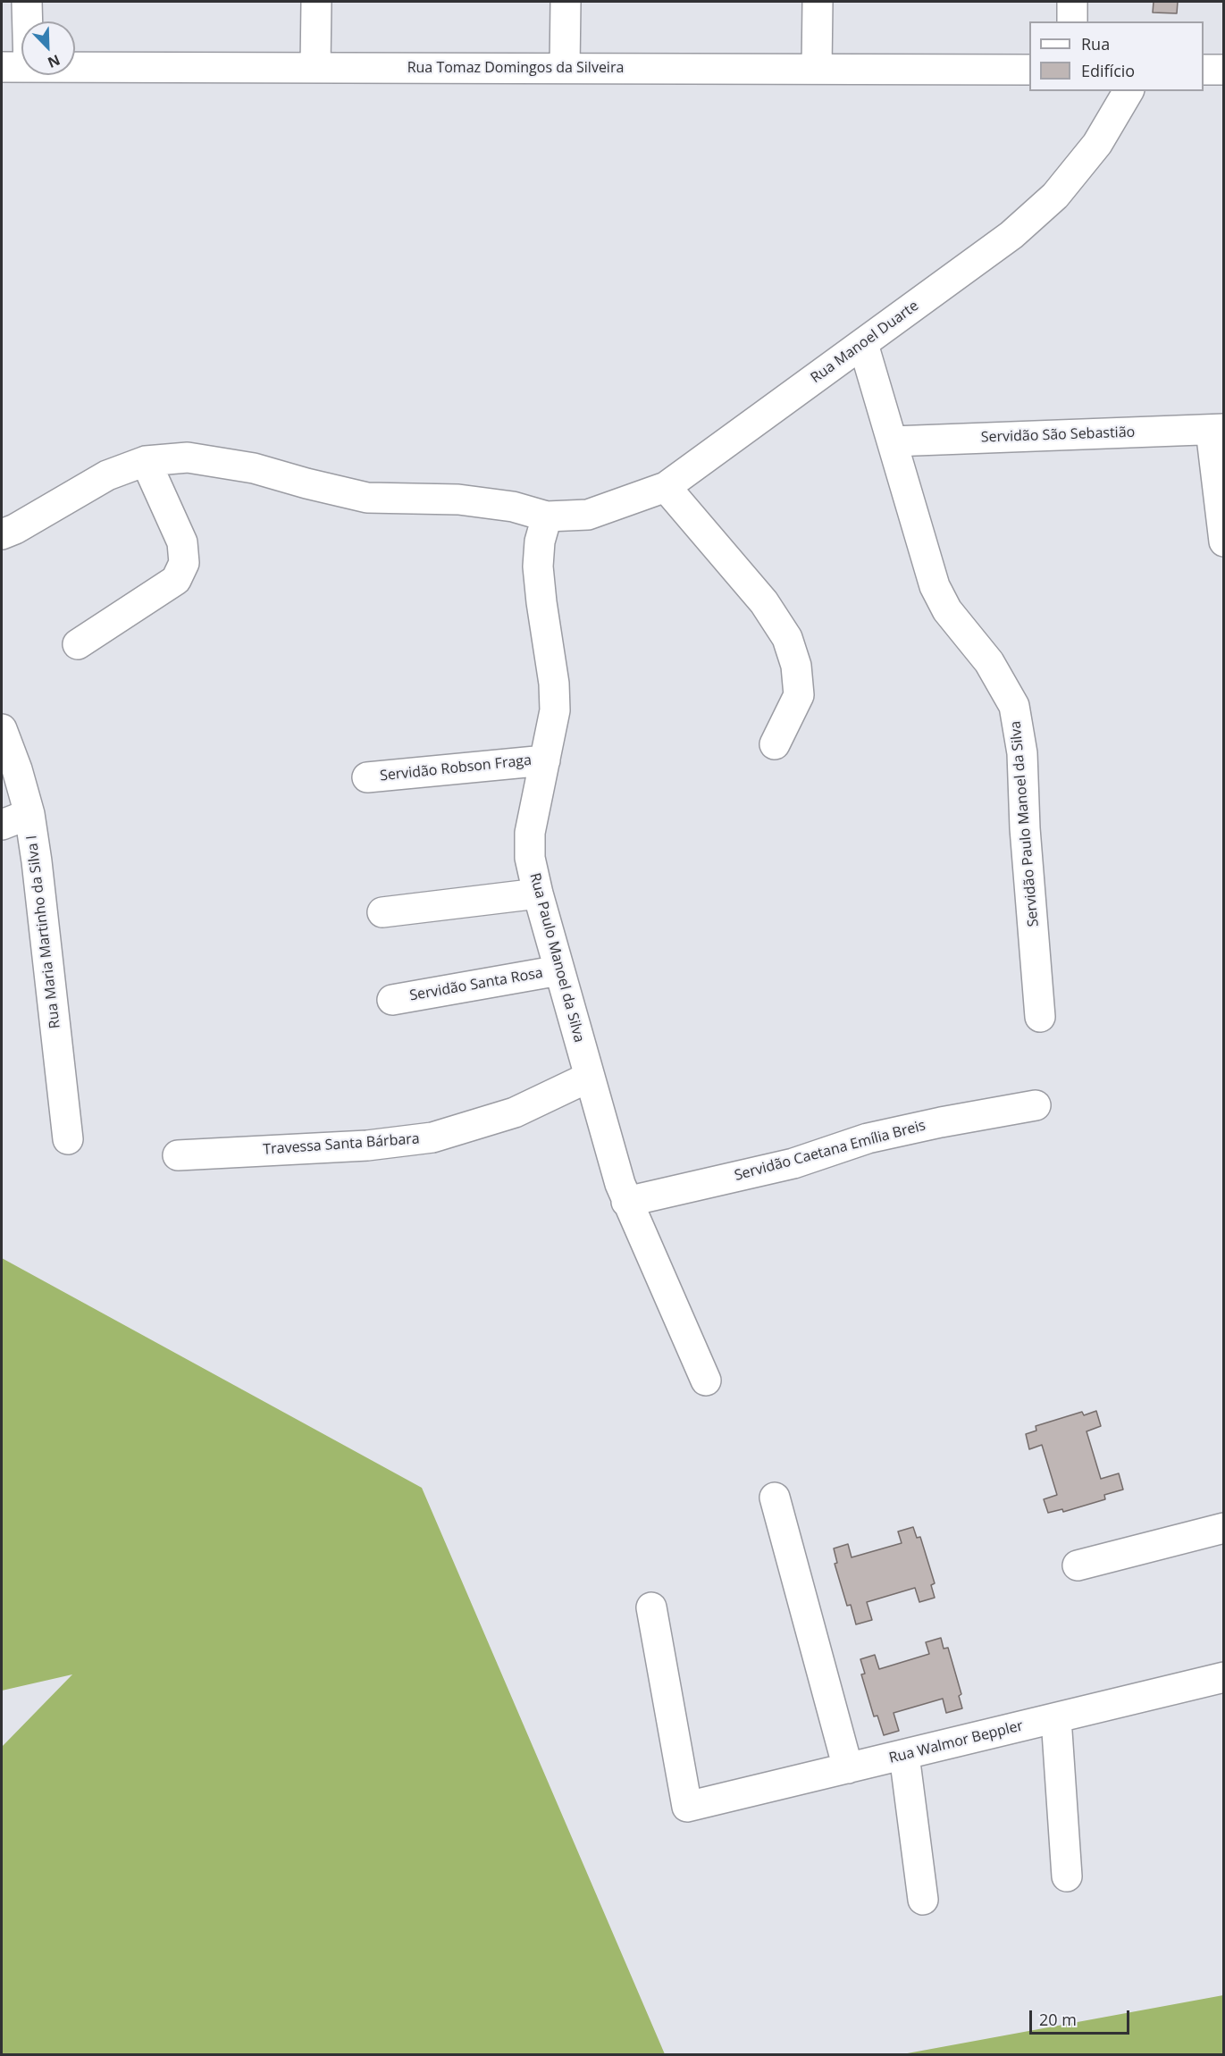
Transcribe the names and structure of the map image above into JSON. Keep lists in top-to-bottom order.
{
  "streets": {
    "street": [
      "Rua Tomaz Domingos da Silveira",
      "Rua Manoel Duarte",
      "Servidão São Sebastião",
      "Servidão Robson Fraga",
      "Servidão Paulo Manoel da Silva",
      "Rua Maria Martinho da Silva I",
      "Rua Paulo Manoel da Silva",
      "Servidão Santa Rosa",
      "Travessa Santa Bárbara",
      "Servidão Caetana Emília Breis",
      "Rua Walmor Beppler"
    ]
  },
  "crossings": [
    ["Rua Manoel Duarte", "Servidão Paulo Manoel da Silva"],
    ["Rua Manoel Duarte", "Rua Paulo Manoel da Silva"],
    ["Servidão São Sebastião", "Servidão Paulo Manoel da Silva"],
    ["Servidão Robson Fraga", "Rua Paulo Manoel da Silva"],
    ["Rua Paulo Manoel da Silva", "Servidão Santa Rosa"],
    ["Rua Paulo Manoel da Silva", "Travessa Santa Bárbara"],
    ["Rua Paulo Manoel da Silva", "Servidão Caetana Emília Breis"]
  ],
  "legend": ["Rua", "Edifício"],
  "scale_bar": "20 m",
  "north": "bottom right"
}
